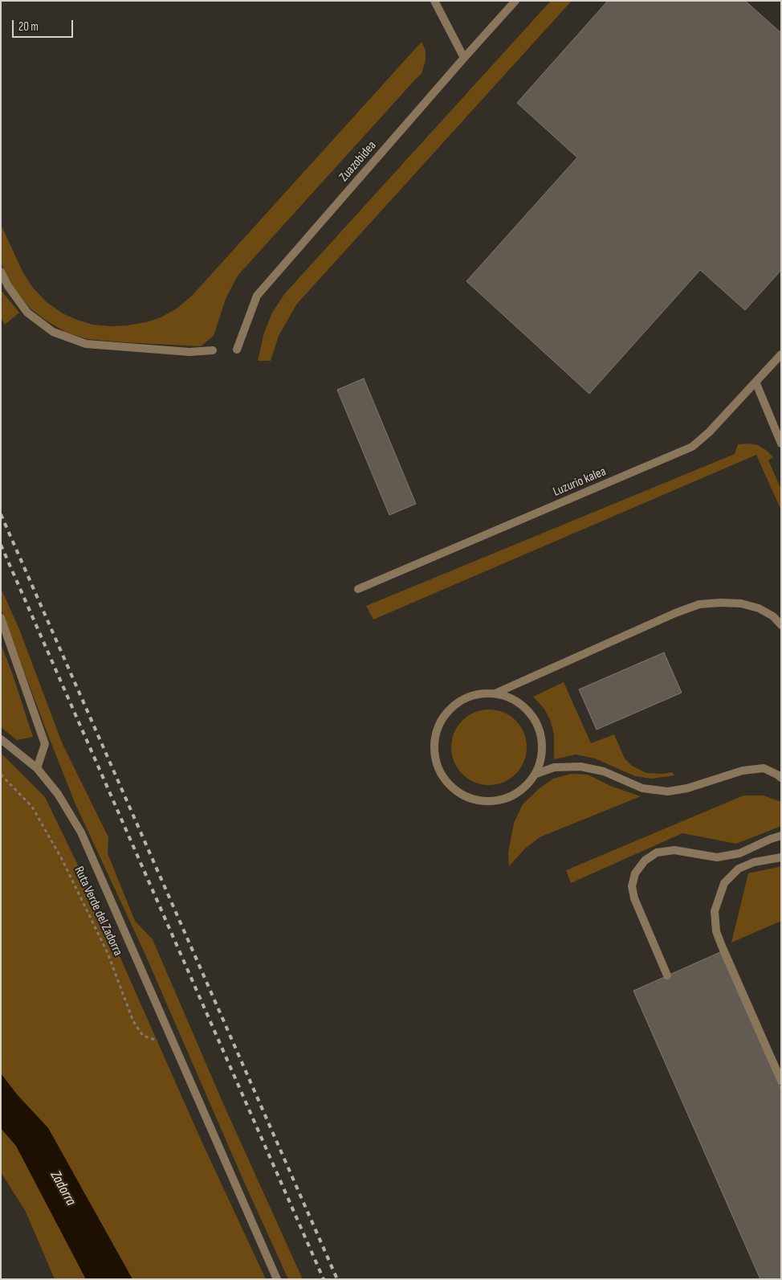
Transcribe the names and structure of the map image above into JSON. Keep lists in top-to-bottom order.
{
  "streets": {
    "street": ["Zuazobidea", "Luzurio kalea"],
    "path": ["Ruta Verde del Zadorra"]
  },
  "water": ["Zadorra"],
  "scale_bar": "20 m"
}
